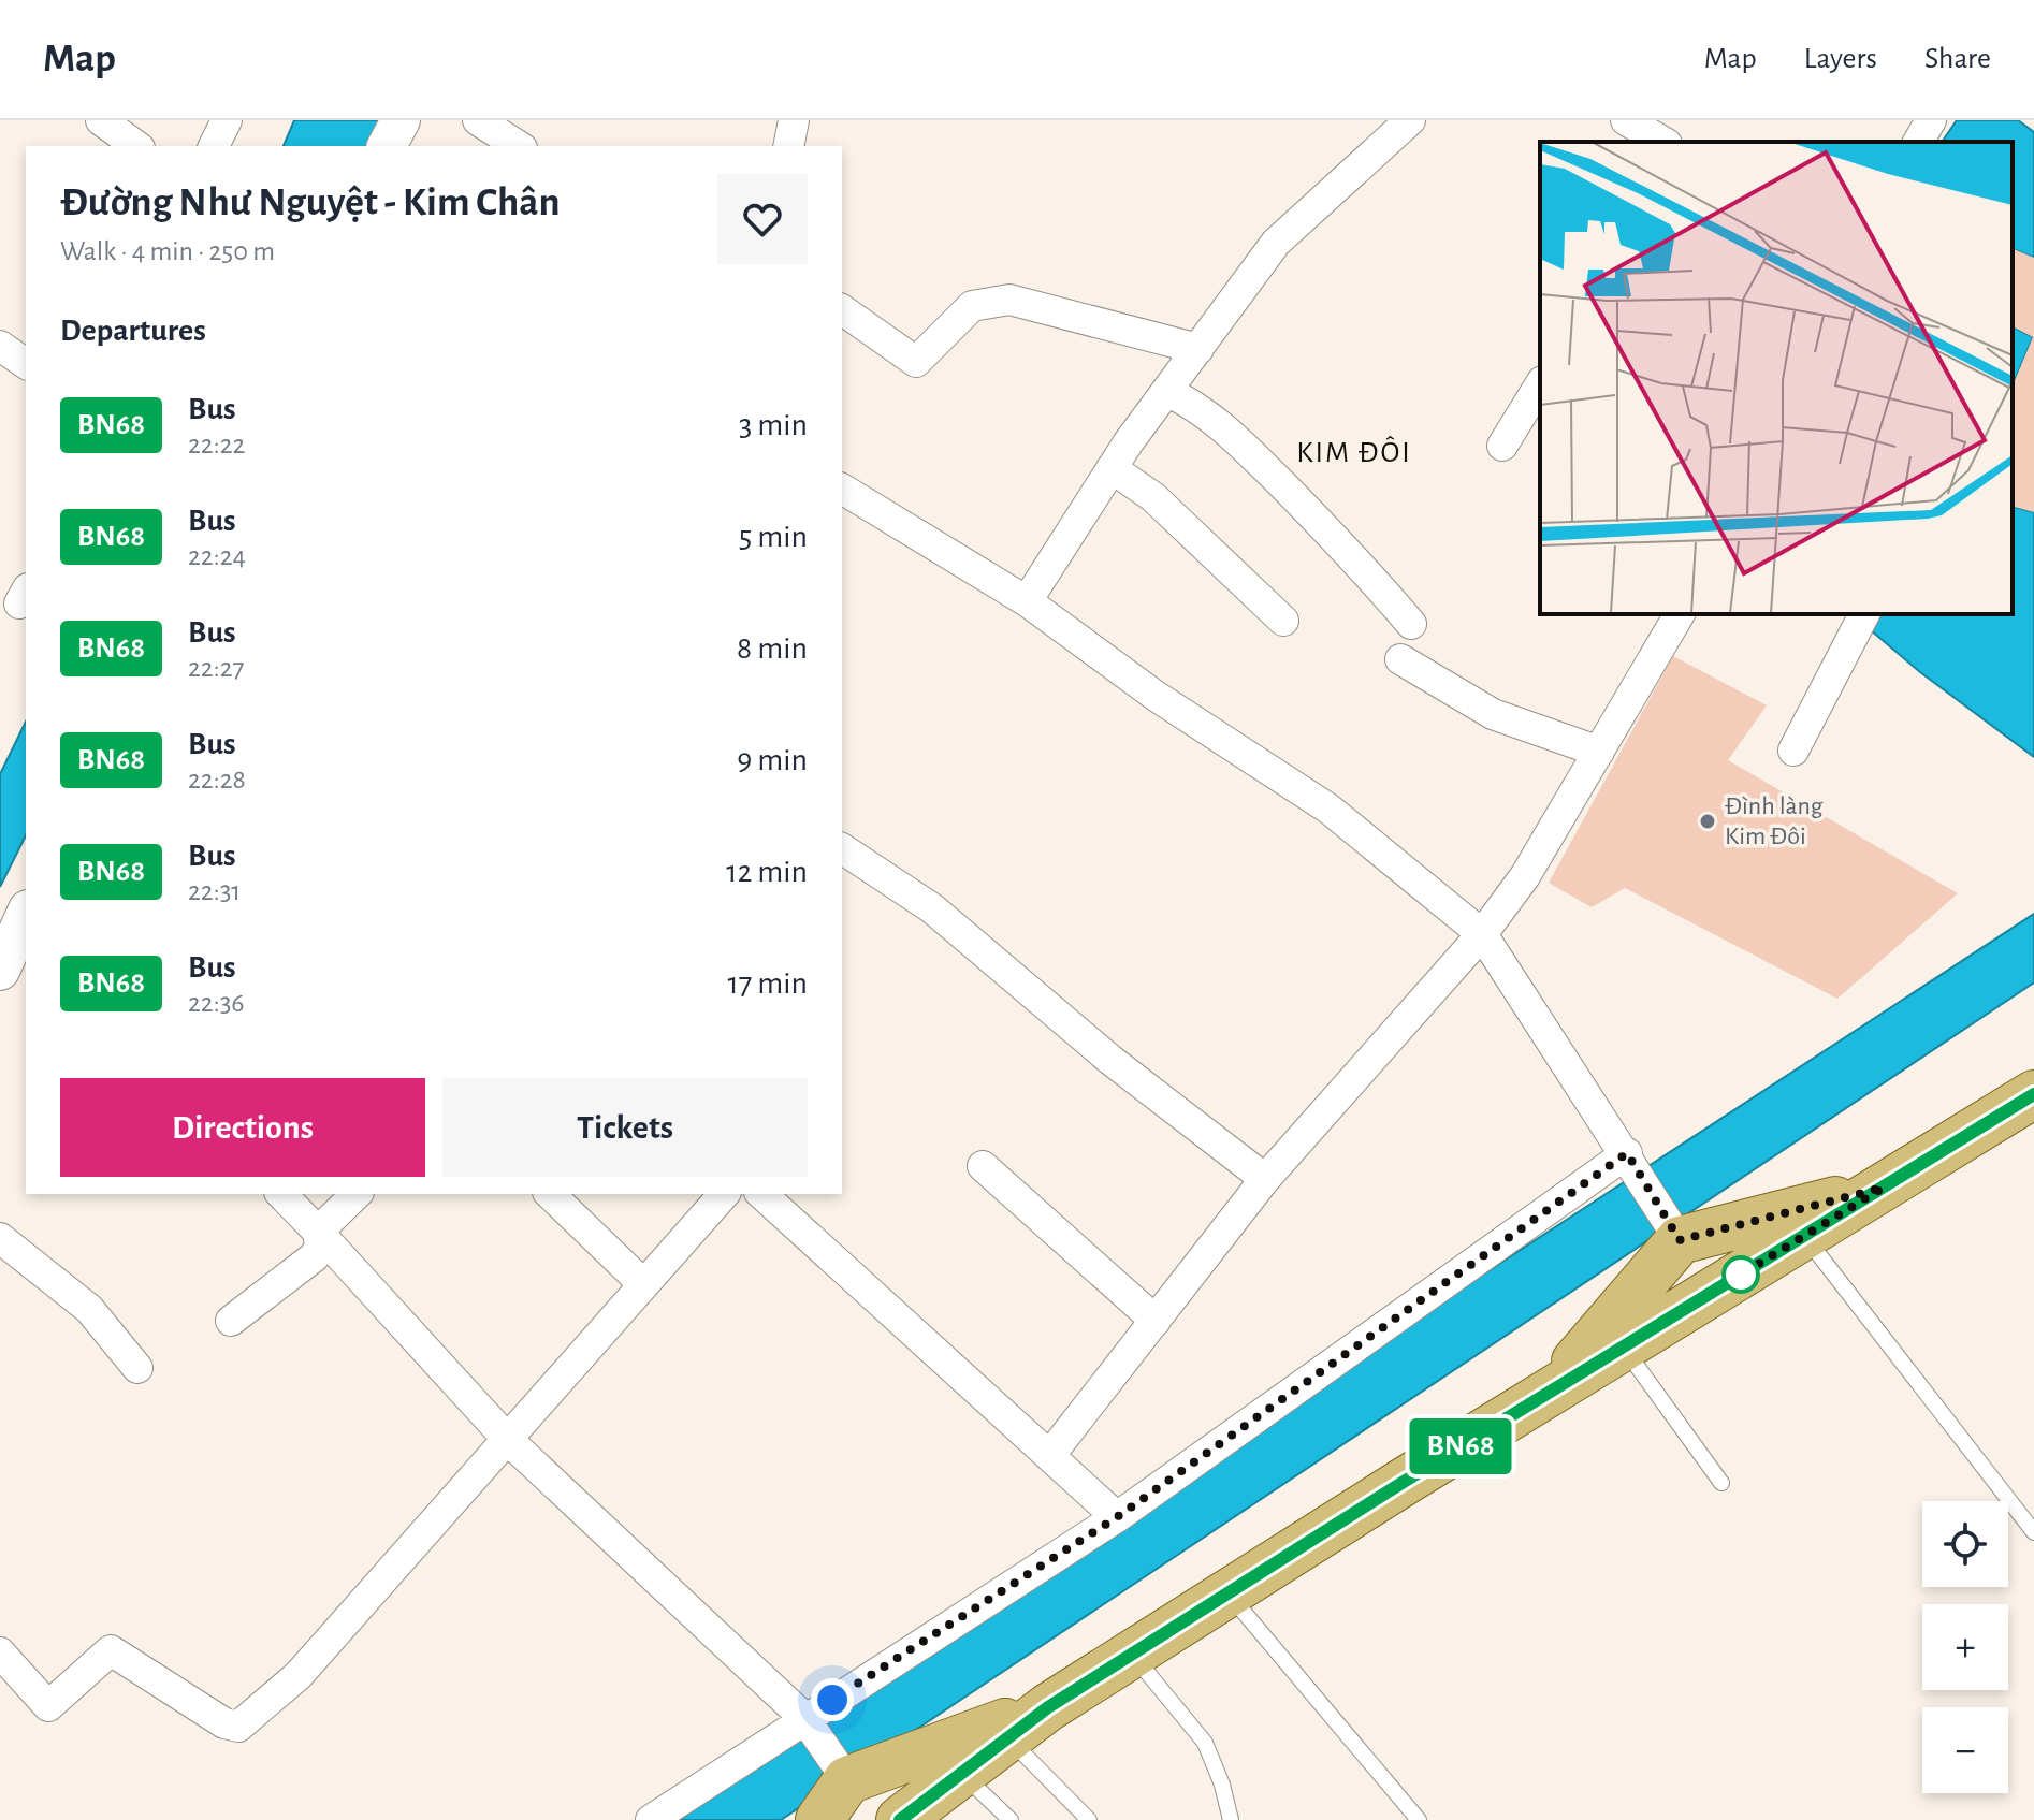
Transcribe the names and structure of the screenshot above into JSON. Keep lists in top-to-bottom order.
{
  "districts": ["KIM ĐÔI"],
  "places": ["Đình làng Kim Đôi"],
  "lines": ["bus line BN68"],
  "page": {
    "header": "Map",
    "nav": ["Map", "Layers", "Share"],
    "on_map": "BN68",
    "heading": [
      ["Đường Như Nguyệt - Kim Chân", "Walk · 4 min · 250 m"],
      "Departures"
    ],
    "list": [
      {
        "mark": "BN68",
        "name": "Bus",
        "note": "22:22",
        "value": "3 min"
      },
      {
        "mark": "BN68",
        "name": "Bus",
        "note": "22:24",
        "value": "5 min"
      },
      {
        "mark": "BN68",
        "name": "Bus",
        "note": "22:27",
        "value": "8 min"
      },
      {
        "mark": "BN68",
        "name": "Bus",
        "note": "22:28",
        "value": "9 min"
      },
      {
        "mark": "BN68",
        "name": "Bus",
        "note": "22:31",
        "value": "12 min"
      },
      {
        "mark": "BN68",
        "name": "Bus",
        "note": "22:36",
        "value": "17 min"
      }
    ],
    "buttons": ["Directions", "Tickets"],
    "map_buttons": ["+", "−"]
  }
}
